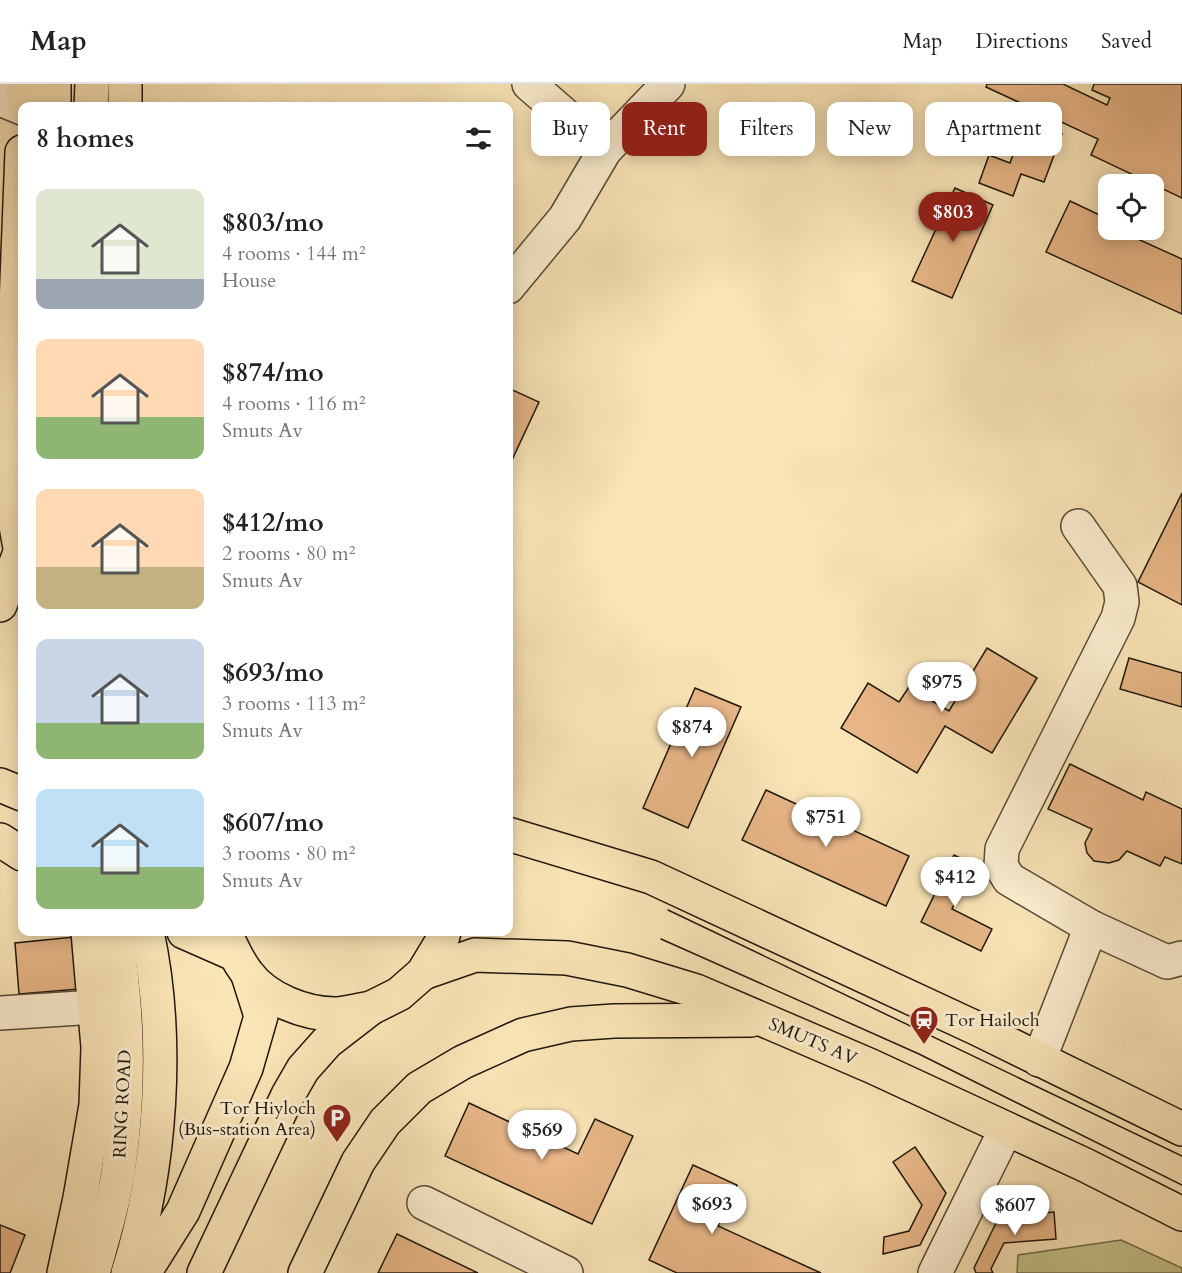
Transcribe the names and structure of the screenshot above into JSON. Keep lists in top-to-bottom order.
{
  "streets": {
    "main road": ["SMUTS AV", "RING ROAD"]
  },
  "places": {
    "station": ["Tor Hailoch"],
    "parking": ["Tor Hiyloch (Bus-station Area)"]
  },
  "page": {
    "header": "Map",
    "nav": ["Map", "Directions", "Saved"],
    "chip": [
      "Buy",
      "Rent",
      "Filters",
      "New",
      "Apartment"
    ],
    "heading": "8 homes",
    "list": [
      {
        "name": "$803/mo",
        "note": "4 rooms · 144 m² · House"
      },
      {
        "name": "$874/mo",
        "note": "4 rooms · 116 m² · Smuts Av"
      },
      {
        "name": "$412/mo",
        "note": "2 rooms · 80 m² · Smuts Av"
      },
      {
        "name": "$693/mo",
        "note": "3 rooms · 113 m² · Smuts Av"
      },
      {
        "name": "$607/mo",
        "note": "3 rooms · 80 m² · Smuts Av"
      }
    ],
    "price": [
      "$803",
      "$975",
      "$874",
      "$751",
      "$412",
      "$569",
      "$693",
      "$607"
    ]
  }
}
